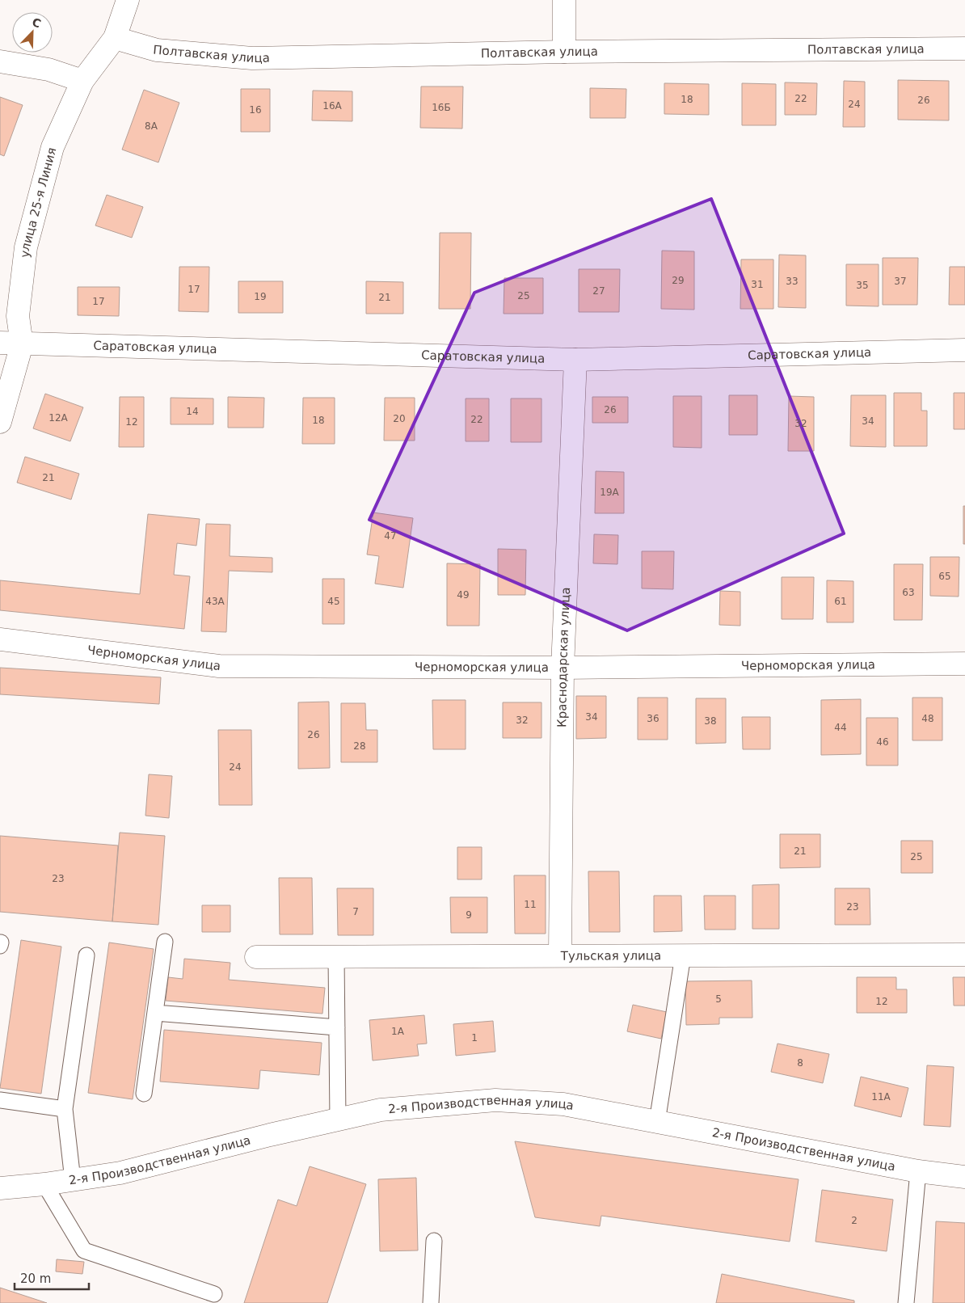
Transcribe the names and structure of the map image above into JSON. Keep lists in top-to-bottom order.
{
  "streets": {
    "street": [
      "Полтавская улица",
      "улица 25-я Линия",
      "Саратовская улица",
      "Краснодарская улица",
      "Черноморская улица",
      "Тульская улица",
      "2-я Производственная улица"
    ]
  },
  "crossings": [
    ["Полтавская улица", "улица 25-я Линия"],
    ["улица 25-я Линия", "Саратовская улица"],
    ["Саратовская улица", "Краснодарская улица"],
    ["Краснодарская улица", "Черноморская улица"],
    ["Краснодарская улица", "Тульская улица"]
  ],
  "house_numbers": [
    "22",
    "18",
    "26",
    "24",
    "16А",
    "16Б",
    "16",
    "8А",
    "29",
    "33",
    "37",
    "31",
    "35",
    "17",
    "27",
    "25",
    "19",
    "21",
    "17",
    "26",
    "14",
    "12А",
    "20",
    "22",
    "18",
    "34",
    "12",
    "32",
    "21",
    "19А",
    "47",
    "65",
    "63",
    "49",
    "43А",
    "45",
    "61",
    "34",
    "36",
    "48",
    "32",
    "38",
    "44",
    "26",
    "46",
    "28",
    "24",
    "21",
    "25",
    "23",
    "11",
    "23",
    "7",
    "9",
    "5",
    "12",
    "1А",
    "1",
    "8",
    "11А",
    "2"
  ],
  "scale_bar": "20 m",
  "north": "top right"
}
